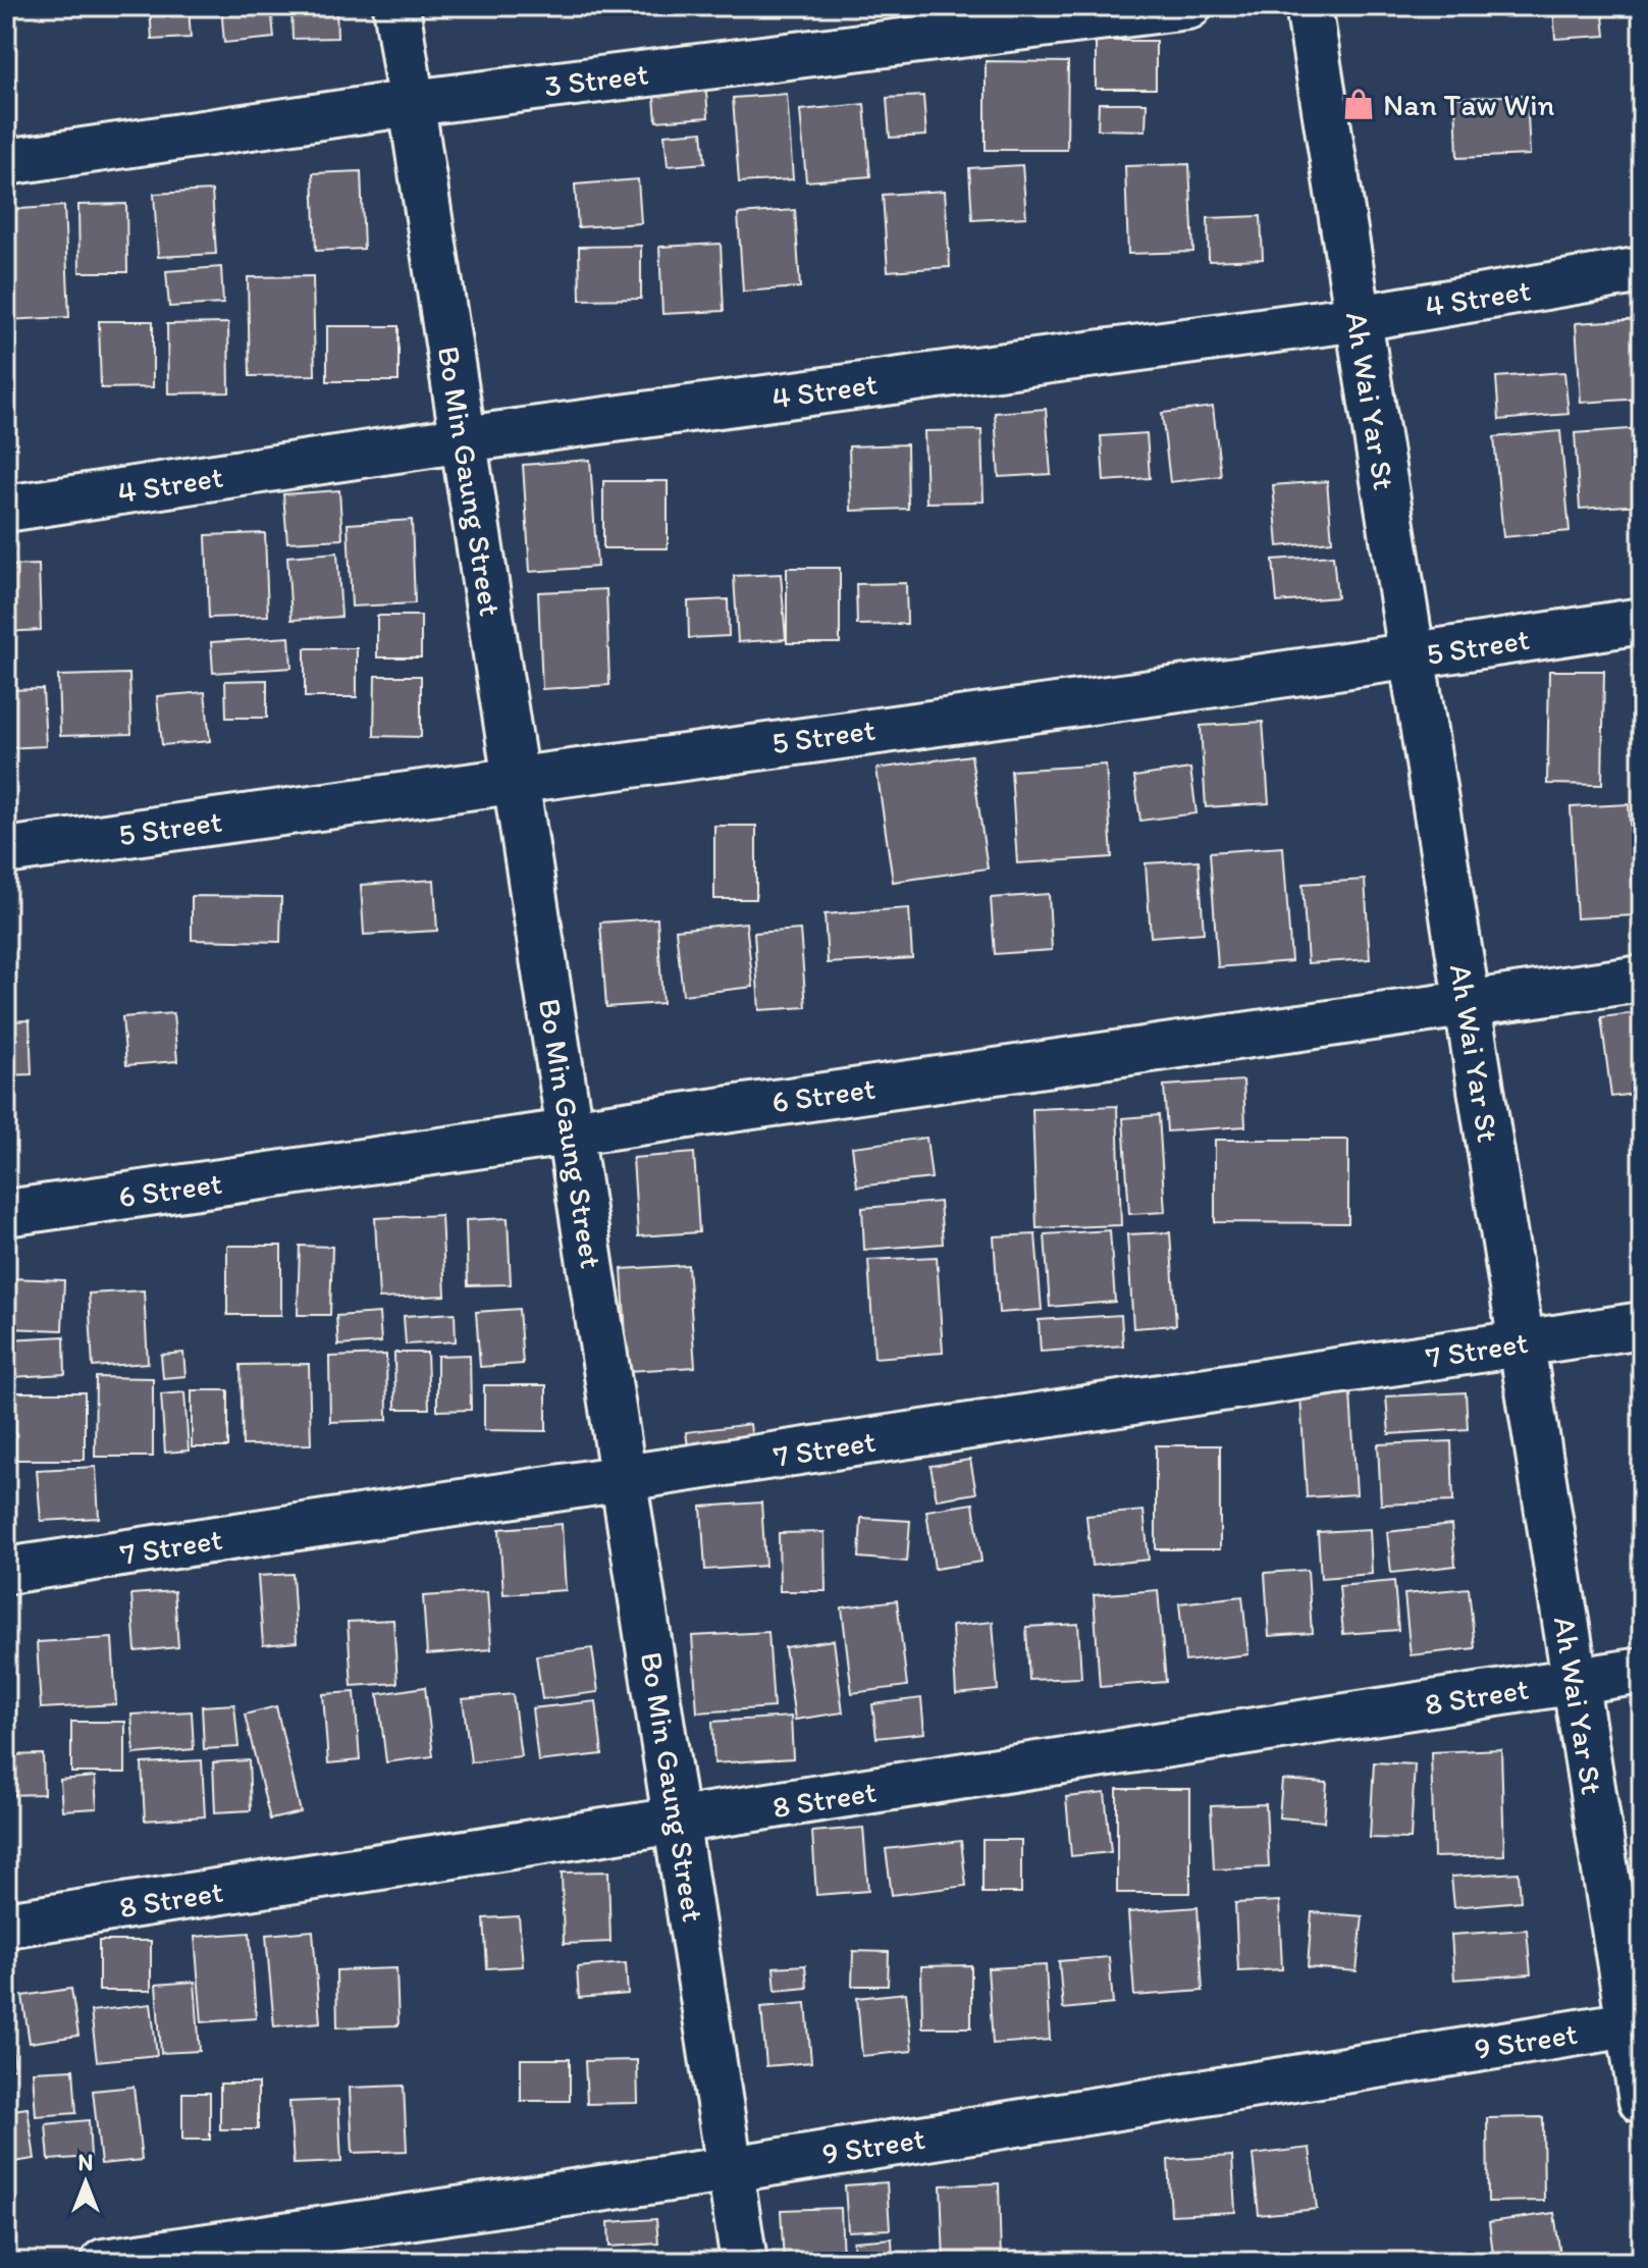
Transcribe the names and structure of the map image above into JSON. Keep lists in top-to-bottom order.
{
  "streets": {
    "street": [
      "3 Street",
      "4 Street",
      "Ah Wai Yar St",
      "Bo Min Gaung Street",
      "5 Street",
      "6 Street",
      "7 Street",
      "8 Street",
      "9 Street"
    ]
  },
  "crossings": [
    ["3 Street", "Bo Min Gaung Street"],
    ["4 Street", "Ah Wai Yar St"],
    ["4 Street", "Bo Min Gaung Street"],
    ["Ah Wai Yar St", "5 Street"],
    ["Ah Wai Yar St", "6 Street"],
    ["Ah Wai Yar St", "7 Street"],
    ["Ah Wai Yar St", "8 Street"],
    ["Ah Wai Yar St", "9 Street"],
    ["Bo Min Gaung Street", "5 Street"],
    ["Bo Min Gaung Street", "6 Street"],
    ["Bo Min Gaung Street", "7 Street"],
    ["Bo Min Gaung Street", "8 Street"],
    ["Bo Min Gaung Street", "9 Street"]
  ],
  "places": {
    "shop": ["Nan Taw Win"]
  },
  "north": "top"
}
